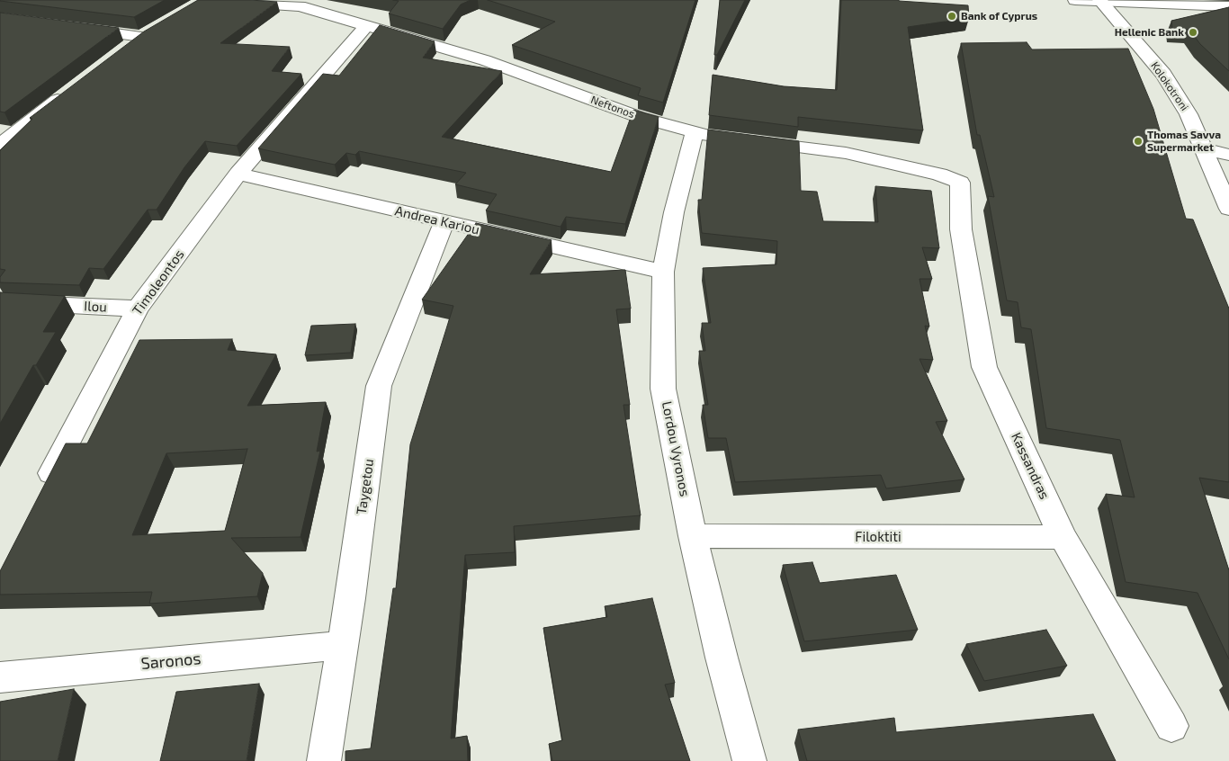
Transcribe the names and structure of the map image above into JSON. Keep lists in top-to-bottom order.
{
  "streets": {
    "street": [
      "Kolokotroni",
      "Neftonos",
      "Andrea Kariou",
      "Timoleontos",
      "Ilou",
      "Lordou Vyronos",
      "Kassandras",
      "Taygetou",
      "Filoktiti",
      "Saronos"
    ]
  },
  "crossings": [
    ["Neftonos", "Timoleontos"],
    ["Neftonos", "Lordou Vyronos"],
    ["Neftonos", "Kassandras"],
    ["Andrea Kariou", "Timoleontos"],
    ["Andrea Kariou", "Lordou Vyronos"],
    ["Andrea Kariou", "Taygetou"],
    ["Timoleontos", "Ilou"],
    ["Lordou Vyronos", "Filoktiti"],
    ["Kassandras", "Filoktiti"],
    ["Taygetou", "Saronos"]
  ],
  "places": ["Bank of Cyprus", "Hellenic Bank", "Thomas Savva Supermarket"]
}
